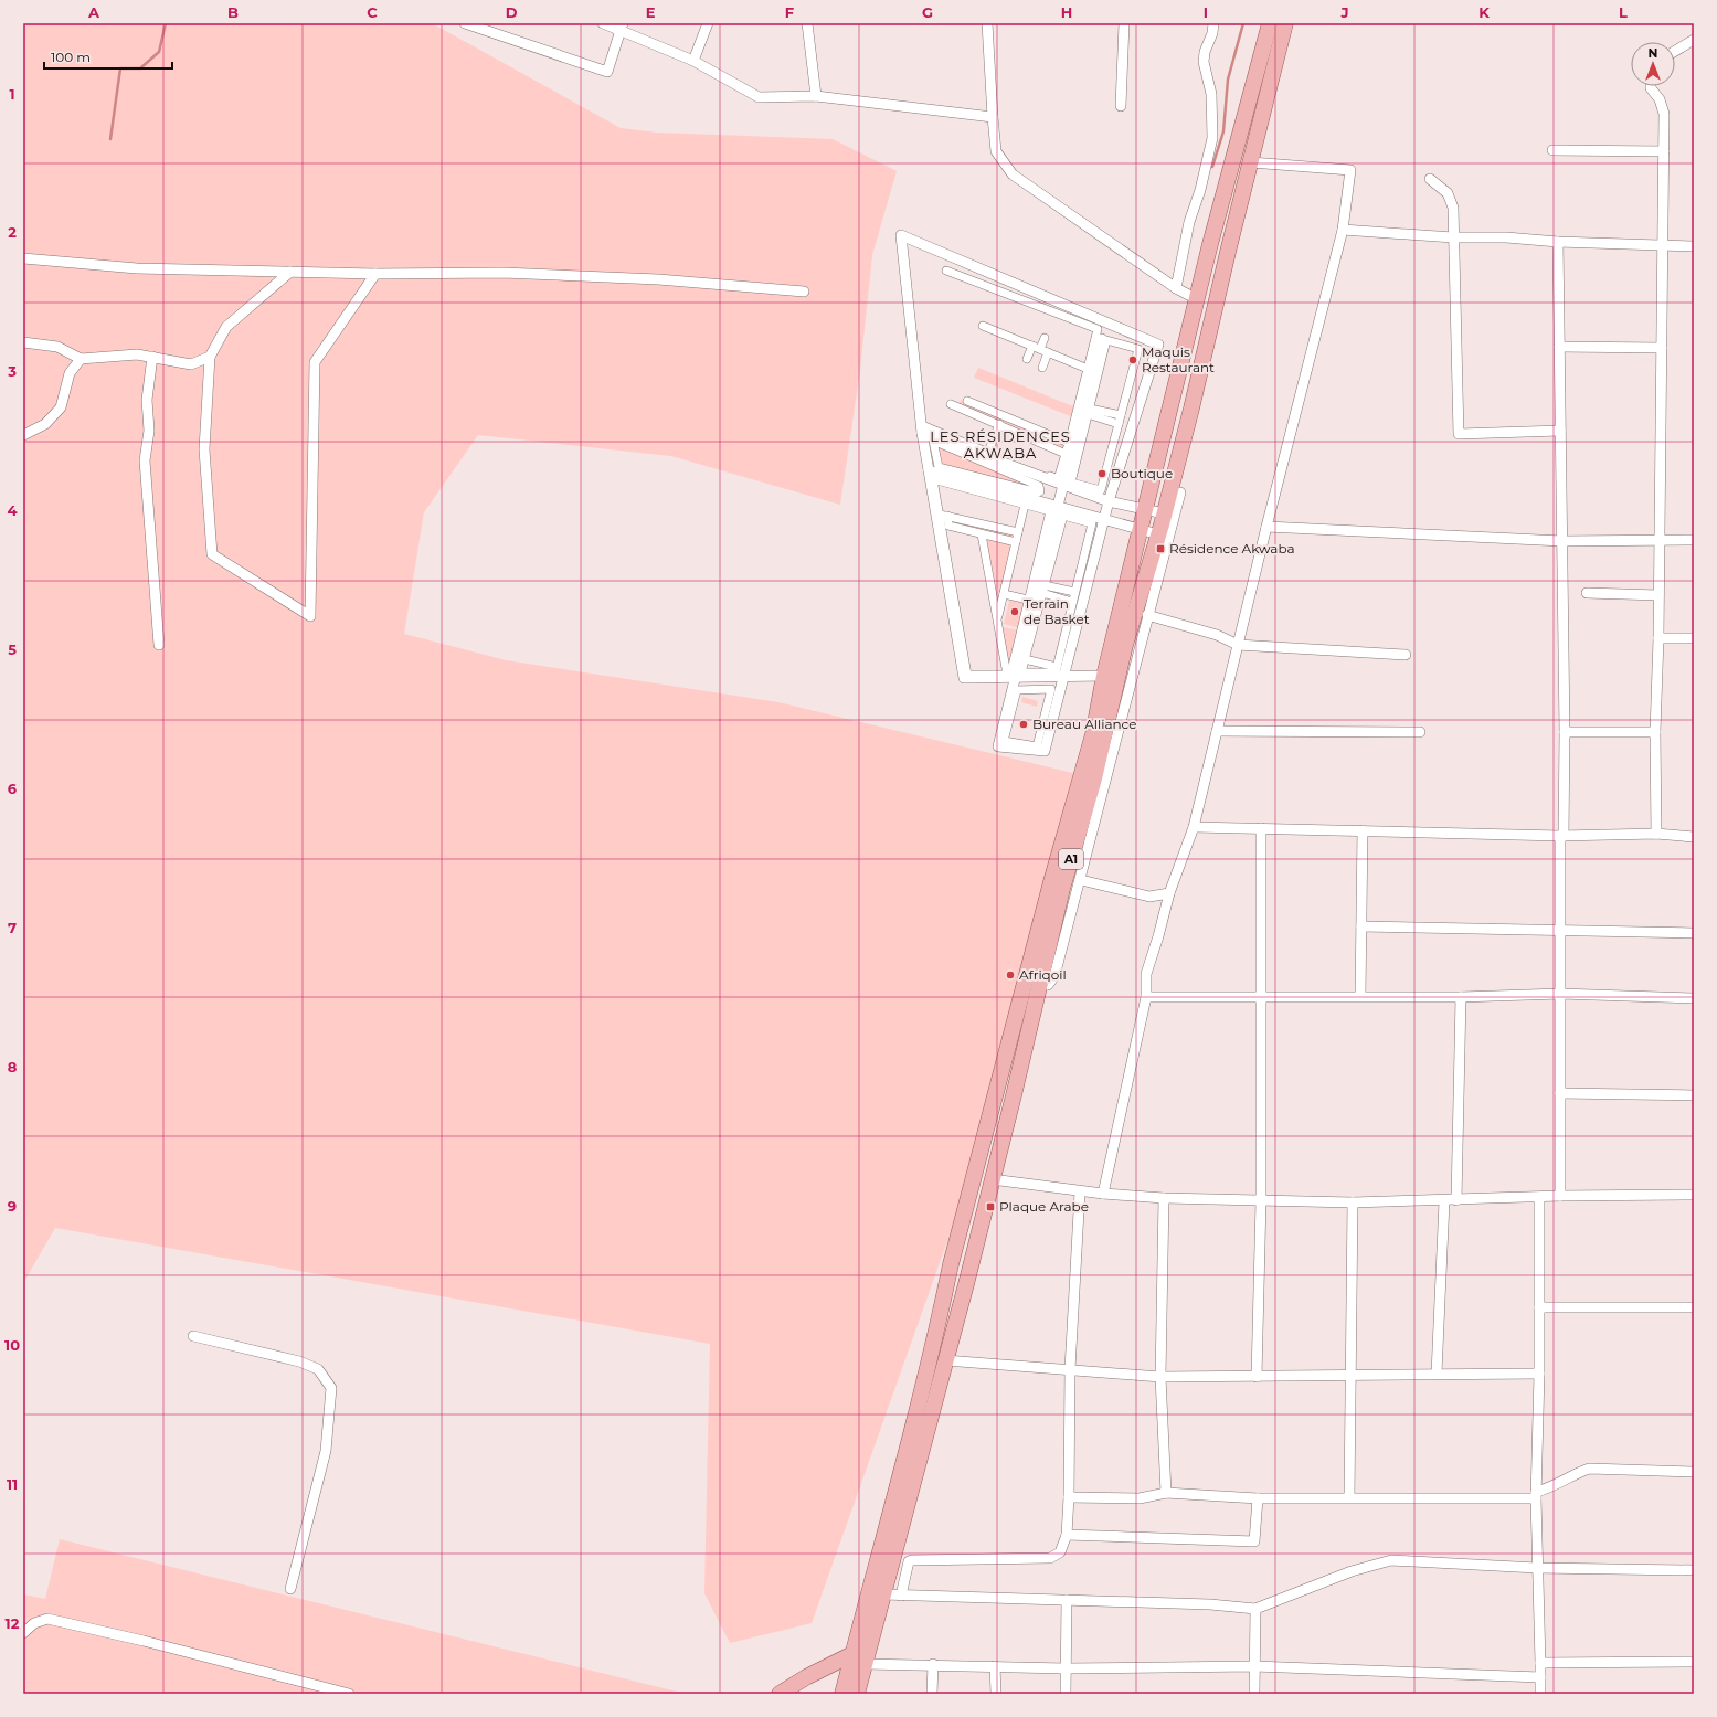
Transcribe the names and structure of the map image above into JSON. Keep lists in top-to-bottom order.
{
  "streets": {
    "main road": ["A1"]
  },
  "districts": ["LES RÉSIDENCES AKWABA"],
  "places": {
    "other": [
      "Maquis Restaurant",
      "Boutique",
      "Terrain de Basket",
      "Bureau Alliance",
      "Afriqoil"
    ],
    "transit": ["Résidence Akwaba", "Plaque Arabe"]
  },
  "scale_bar": "100 m",
  "north": "top",
  "grid": {
    "columns": [
      "A",
      "B",
      "C",
      "D",
      "E",
      "F",
      "G",
      "H",
      "I",
      "J",
      "K",
      "L"
    ],
    "rows": [
      "1",
      "2",
      "3",
      "4",
      "5",
      "6",
      "7",
      "8",
      "9",
      "10",
      "11",
      "12"
    ]
  }
}
